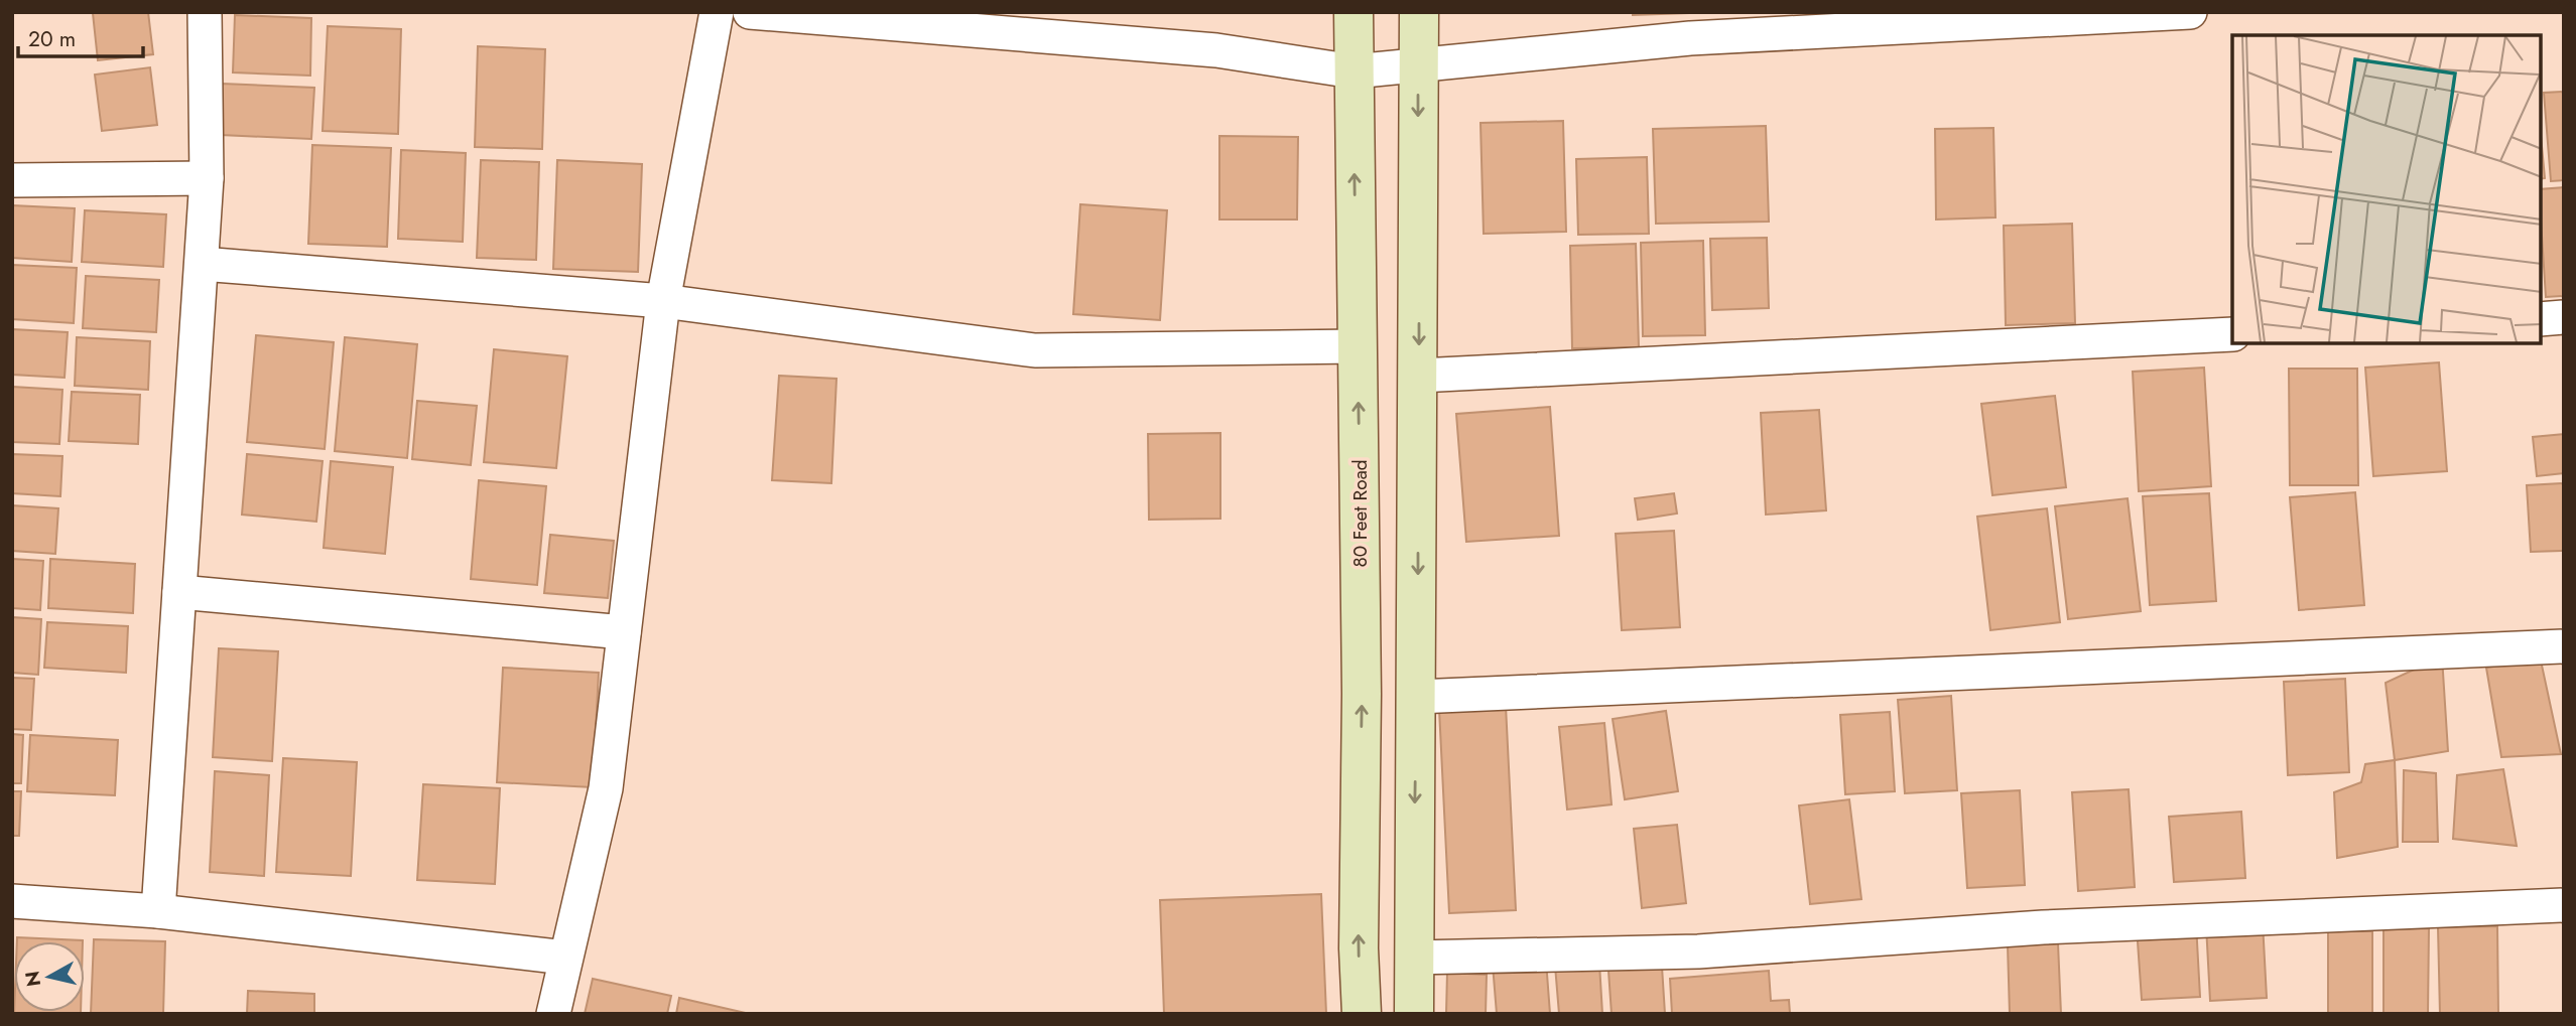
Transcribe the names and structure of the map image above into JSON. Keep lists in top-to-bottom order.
{
  "streets": {
    "main road": ["80 Feet Road"]
  },
  "scale_bar": "20 m",
  "north": "left"
}
